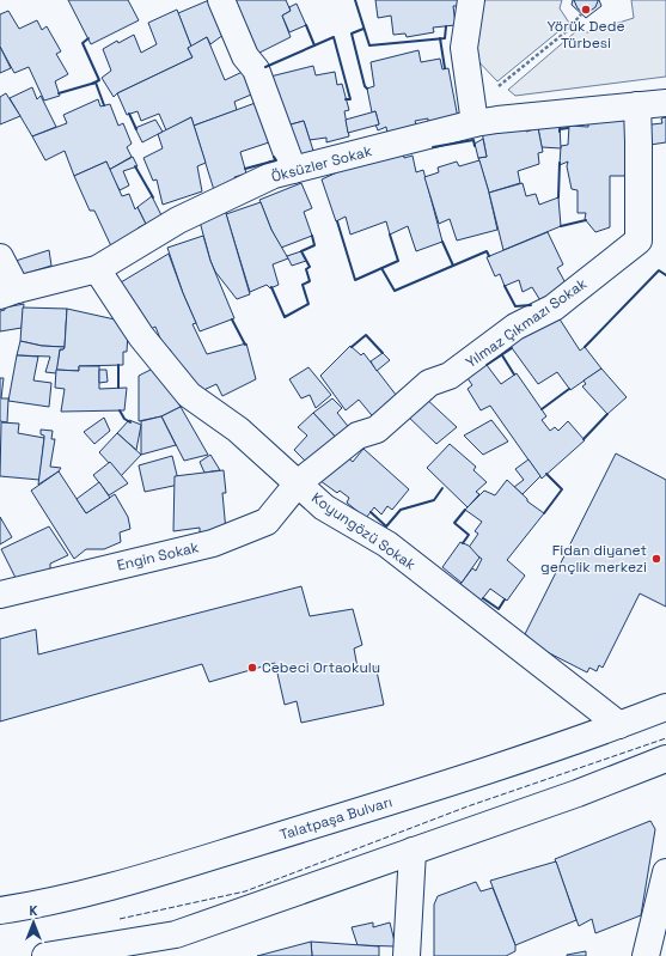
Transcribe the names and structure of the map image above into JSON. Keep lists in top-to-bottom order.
{
  "streets": {
    "street": [
      "Öksüzler Sokak",
      "Yılmaz Çıkmazı Sokak",
      "Koyungözü Sokak",
      "Engin Sokak",
      "Talatpaşa Bulvarı"
    ]
  },
  "crossings": [
    ["Öksüzler Sokak", "Yılmaz Çıkmazı Sokak"],
    ["Öksüzler Sokak", "Koyungözü Sokak"],
    ["Yılmaz Çıkmazı Sokak", "Koyungözü Sokak"],
    ["Yılmaz Çıkmazı Sokak", "Engin Sokak"],
    ["Koyungözü Sokak", "Engin Sokak"],
    ["Koyungözü Sokak", "Talatpaşa Bulvarı"]
  ],
  "places": ["Yörük Dede Türbesi", "Fidan diyanet gençlik merkezi", "Cebeci Ortaokulu"],
  "north": "top"
}
